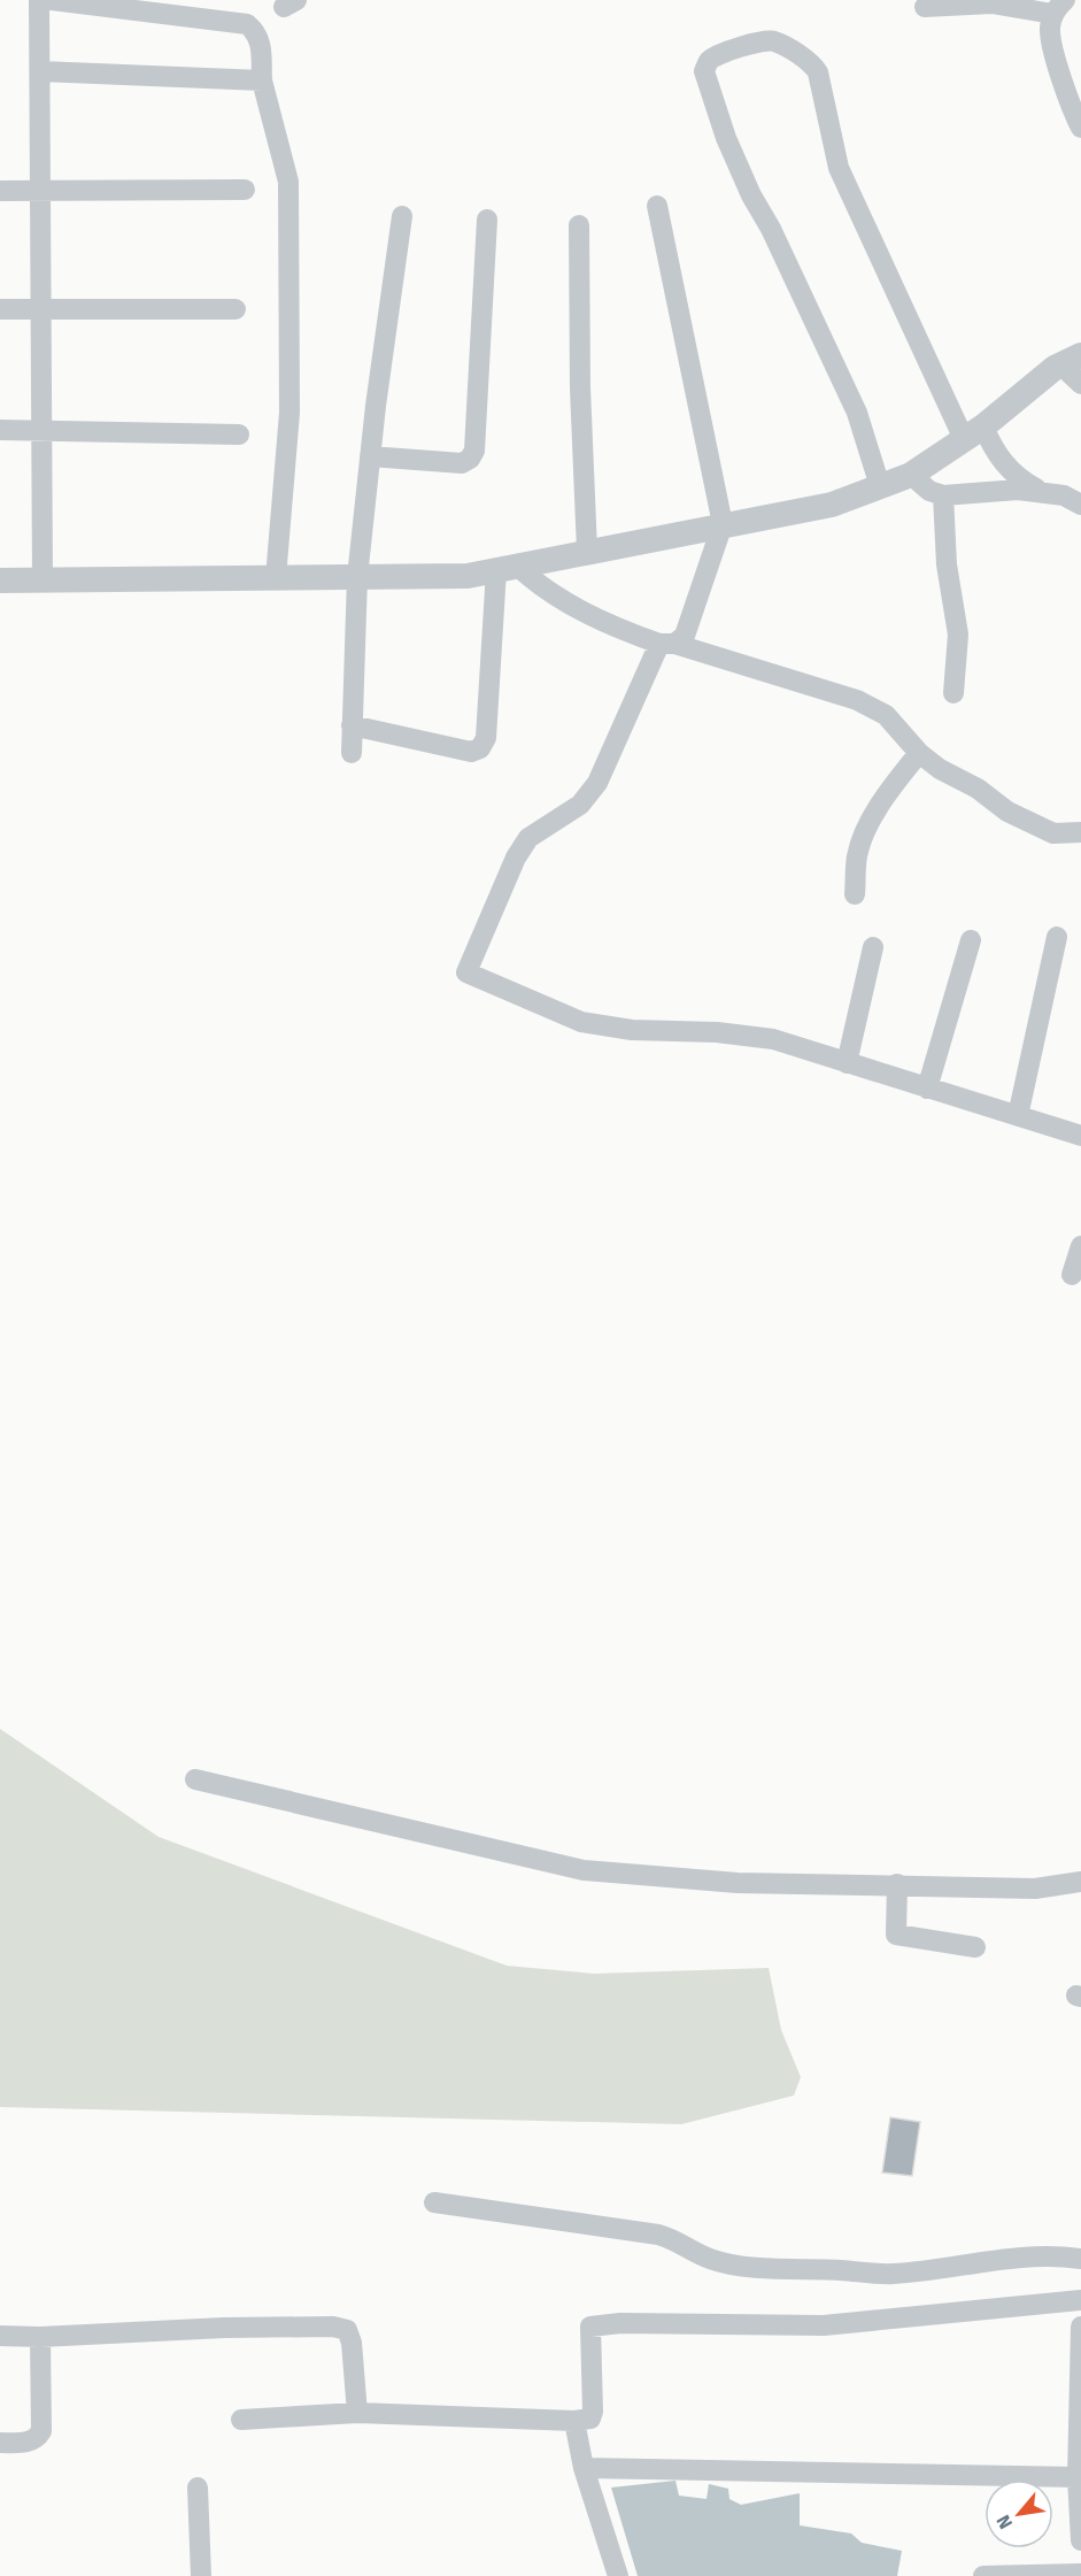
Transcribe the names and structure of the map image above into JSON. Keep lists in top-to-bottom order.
{
  "north": "bottom left"
}
